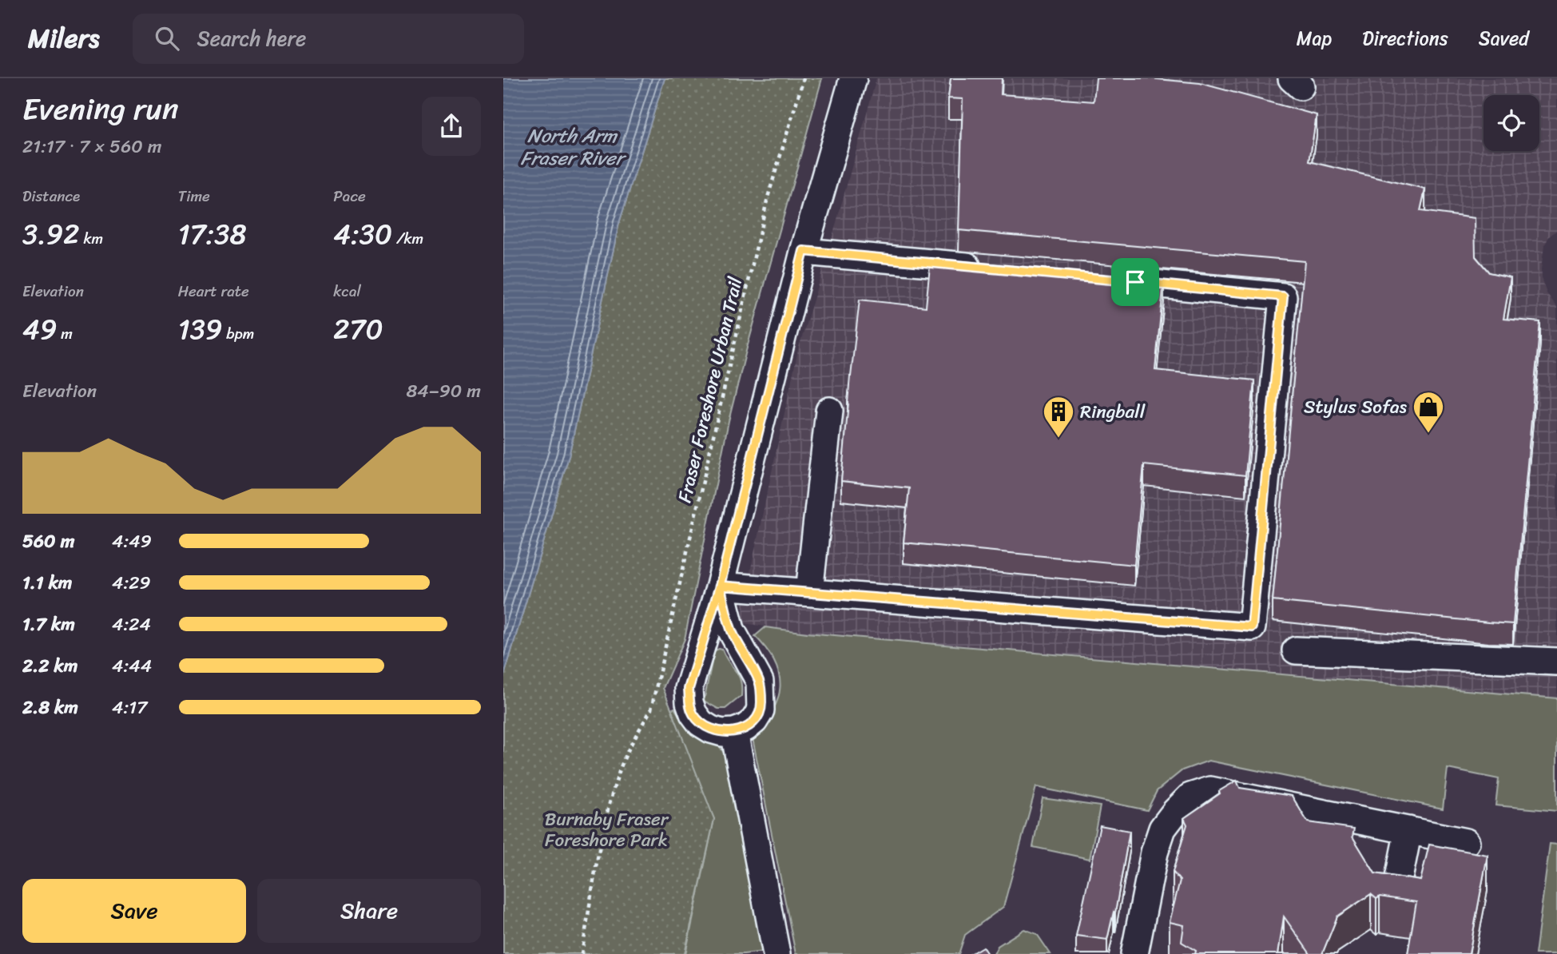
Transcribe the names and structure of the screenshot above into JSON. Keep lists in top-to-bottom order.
{
  "streets": {
    "path": ["Fraser Foreshore Urban Trail"]
  },
  "water": ["North Arm Fraser River"],
  "parks": ["Burnaby Fraser Foreshore Park"],
  "places": {
    "shop": ["Stylus Sofas"],
    "building": ["Ringball"]
  },
  "page": {
    "header": "Milers",
    "search": "Search here",
    "nav": ["Map", "Directions", "Saved"],
    "heading": ["Evening run", "21:17 · 7 × 560 m"],
    "stats": [
      ["Distance", "3.92 km"],
      ["Time", "17:38"],
      ["Pace", "4:30 /km"],
      ["Elevation", "49 m"],
      ["Heart rate", "139 bpm"],
      ["kcal", "270"]
    ],
    "chart": ["Elevation", "84–90 m"],
    "list": [
      {
        "name": "560 m",
        "note": "4:49"
      },
      {
        "name": "1.1 km",
        "note": "4:29"
      },
      {
        "name": "1.7 km",
        "note": "4:24"
      },
      {
        "name": "2.2 km",
        "note": "4:44"
      },
      {
        "name": "2.8 km",
        "note": "4:17"
      }
    ],
    "buttons": ["Save", "Share"]
  }
}
